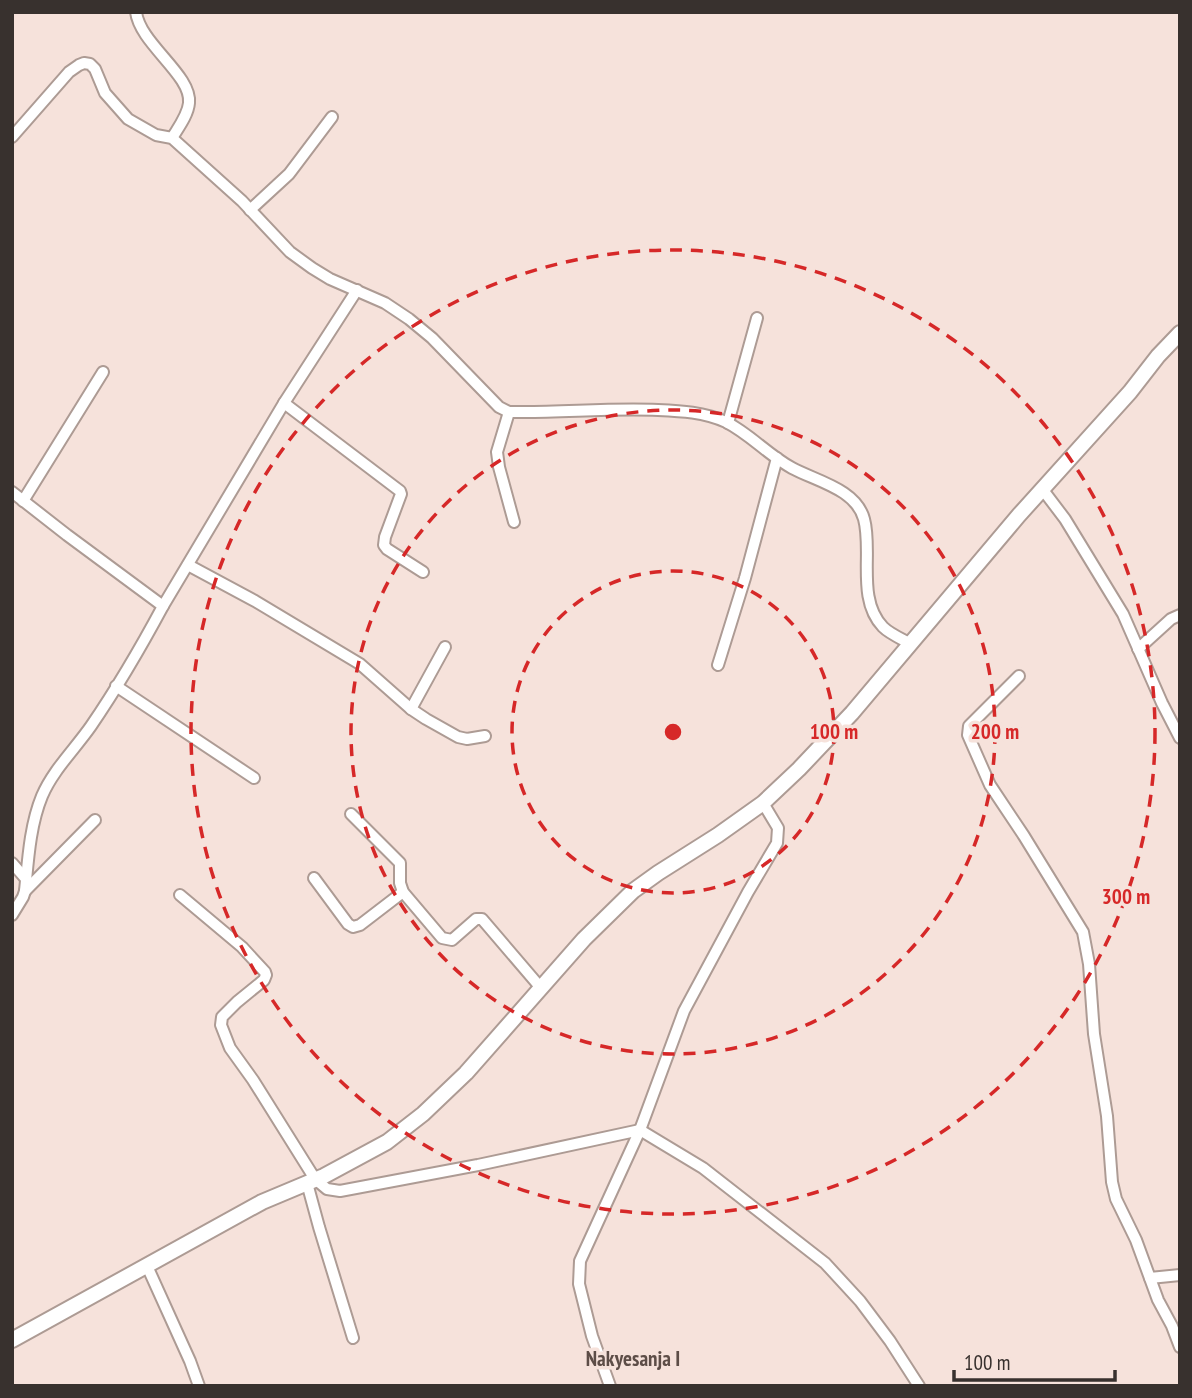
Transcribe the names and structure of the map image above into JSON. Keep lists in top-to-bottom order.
{
  "districts": ["Nakyesanja I"],
  "scale_bar": "100 m",
  "rings": ["100 m", "200 m", "300 m"]
}
